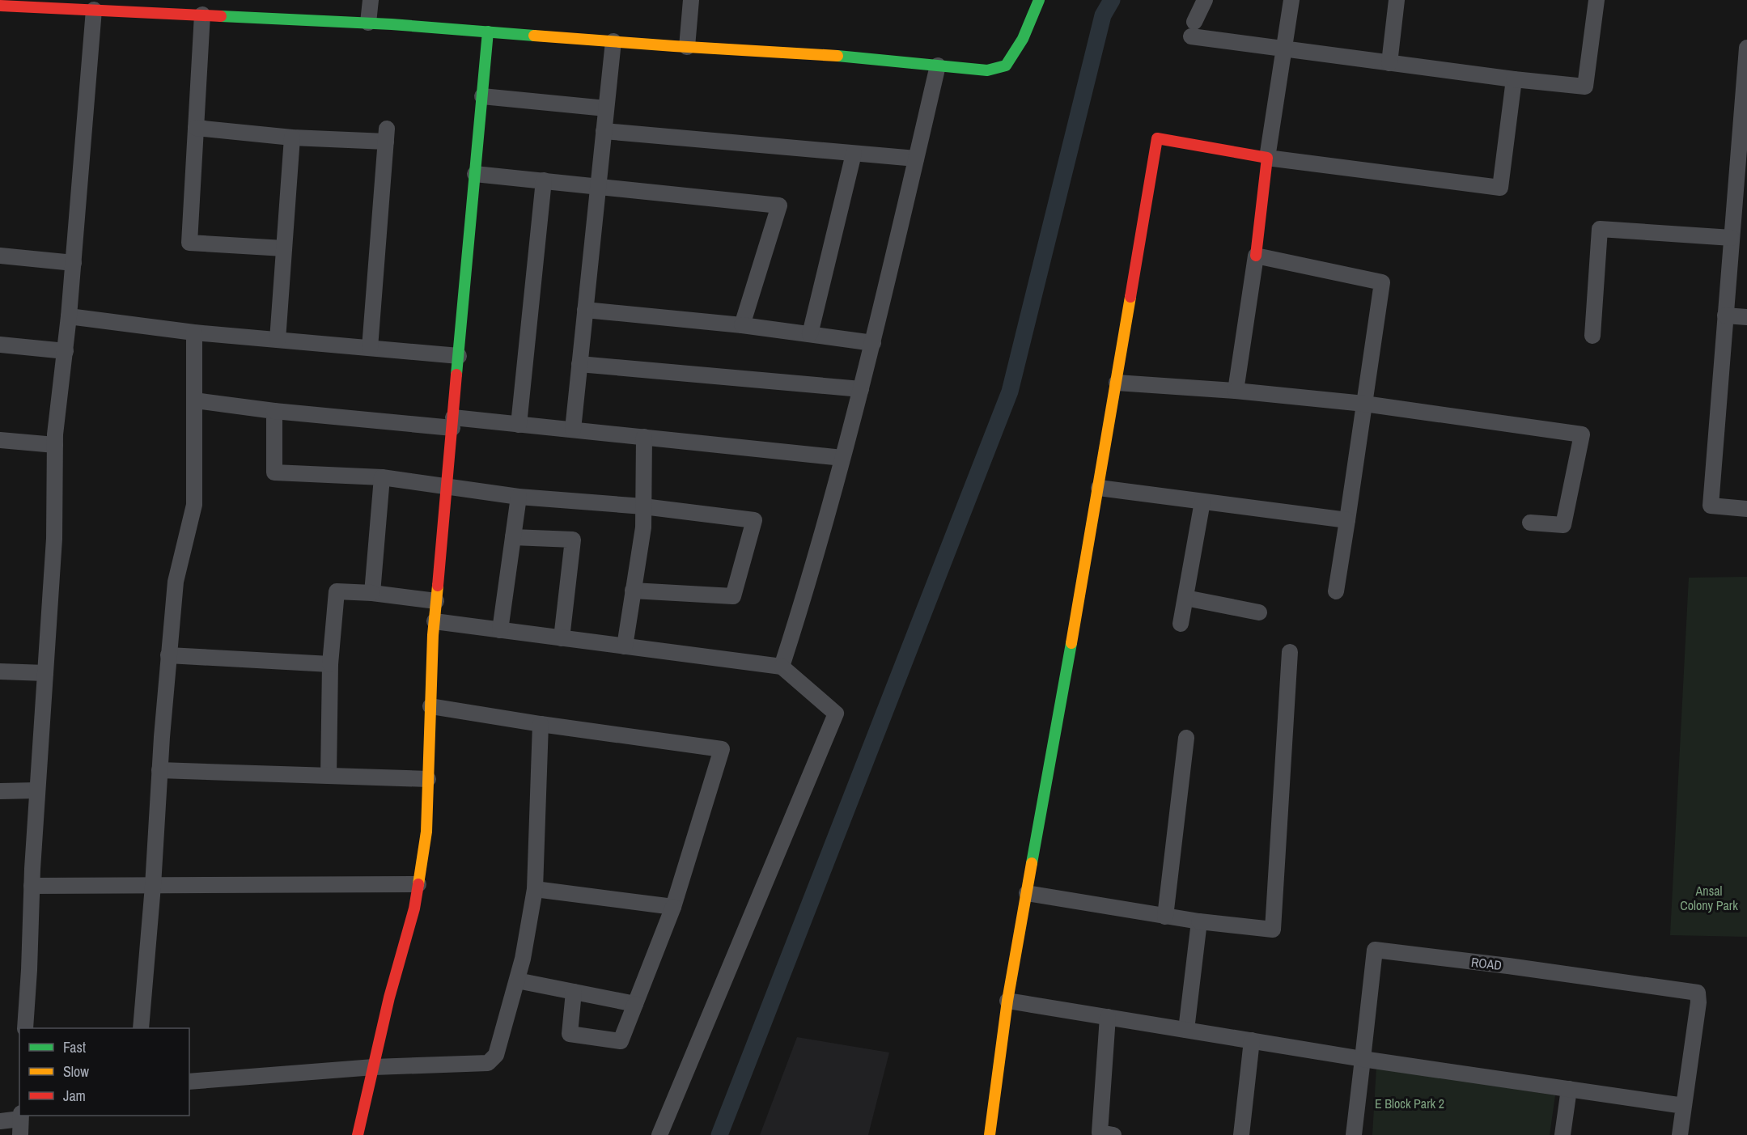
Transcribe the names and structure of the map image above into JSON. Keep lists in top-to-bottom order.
{
  "streets": {
    "street": ["ROAD"]
  },
  "parks": ["Ansal Colony Park", "E Block Park 2"],
  "legend": ["Fast", "Slow", "Jam"]
}
